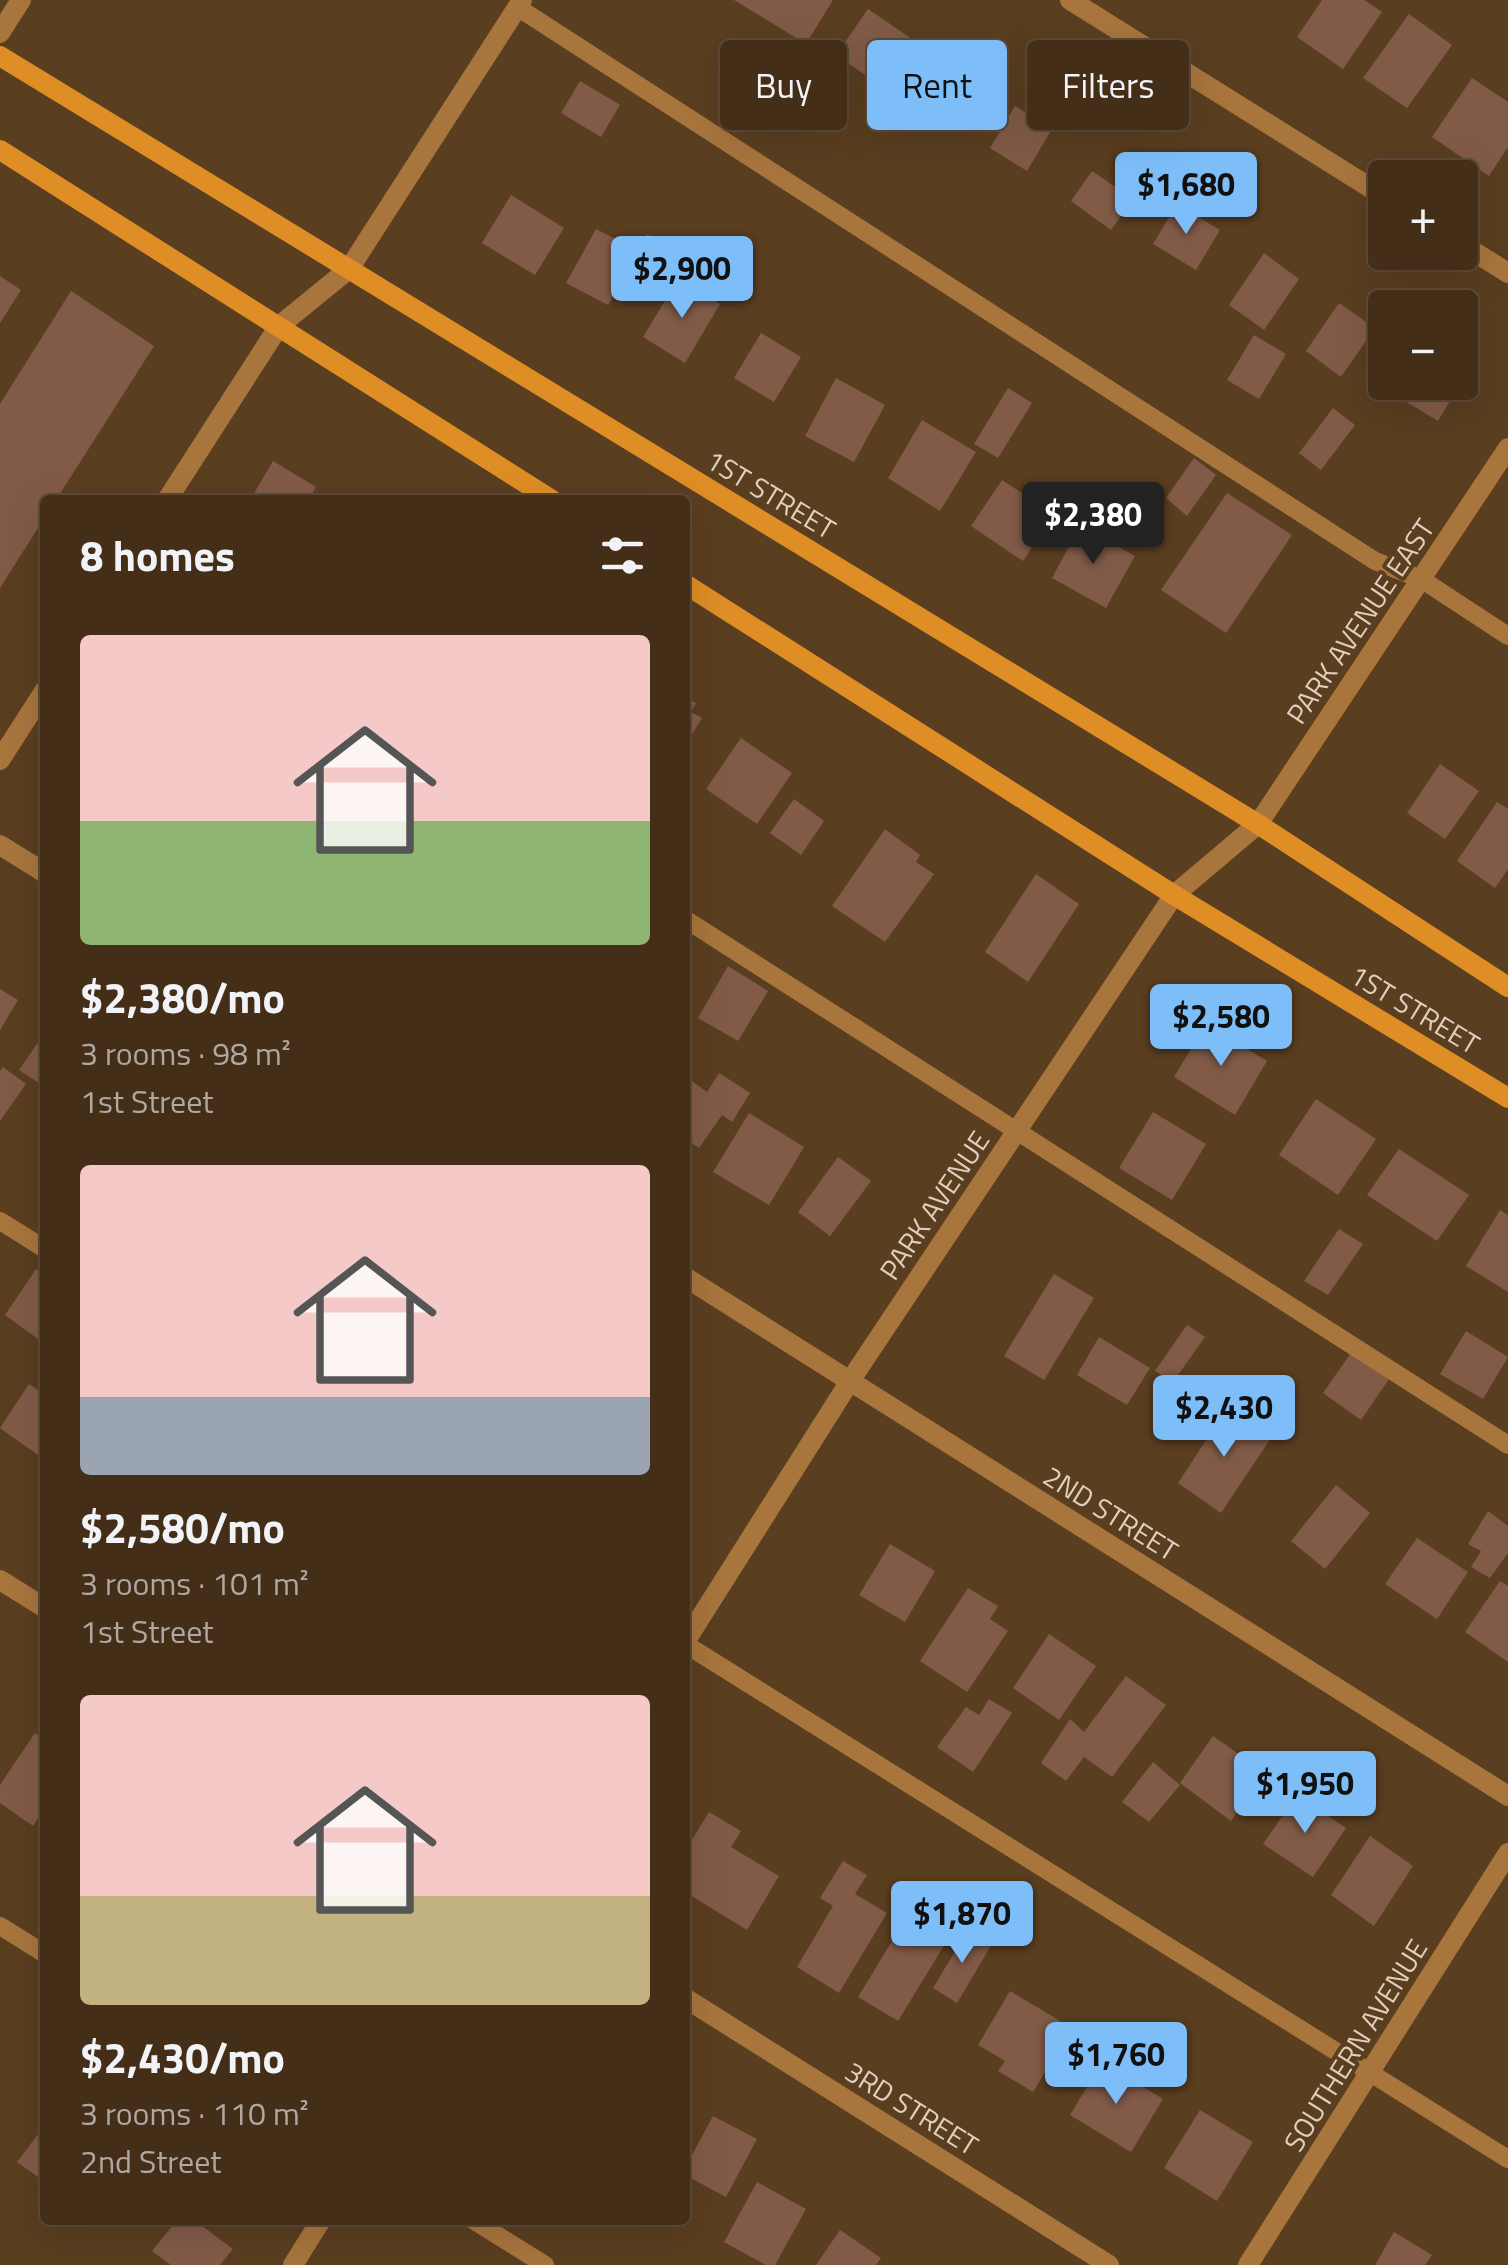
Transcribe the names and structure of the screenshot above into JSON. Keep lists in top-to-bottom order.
{
  "streets": {
    "main road": ["1ST STREET"],
    "street": [
      "PARK AVENUE EAST",
      "PARK AVENUE",
      "2ND STREET",
      "SOUTHERN AVENUE",
      "3RD STREET"
    ]
  },
  "crossings": [
    ["1ST STREET", "PARK AVENUE EAST"],
    ["1ST STREET", "PARK AVENUE"],
    ["PARK AVENUE EAST", "PARK AVENUE"],
    ["PARK AVENUE", "2ND STREET"]
  ],
  "page": {
    "chip": ["Buy", "Rent", "Filters"],
    "price": [
      "$1,680",
      "$2,900",
      "$2,380",
      "$2,580",
      "$2,430",
      "$1,950",
      "$1,870",
      "$1,760"
    ],
    "map_buttons": ["+", "−"],
    "heading": "8 homes",
    "list": [
      {
        "name": "$2,380/mo",
        "note": "3 rooms · 98 m² · 1st Street"
      },
      {
        "name": "$2,580/mo",
        "note": "3 rooms · 101 m² · 1st Street"
      },
      {
        "name": "$2,430/mo",
        "note": "3 rooms · 110 m² · 2nd Street"
      }
    ]
  }
}
